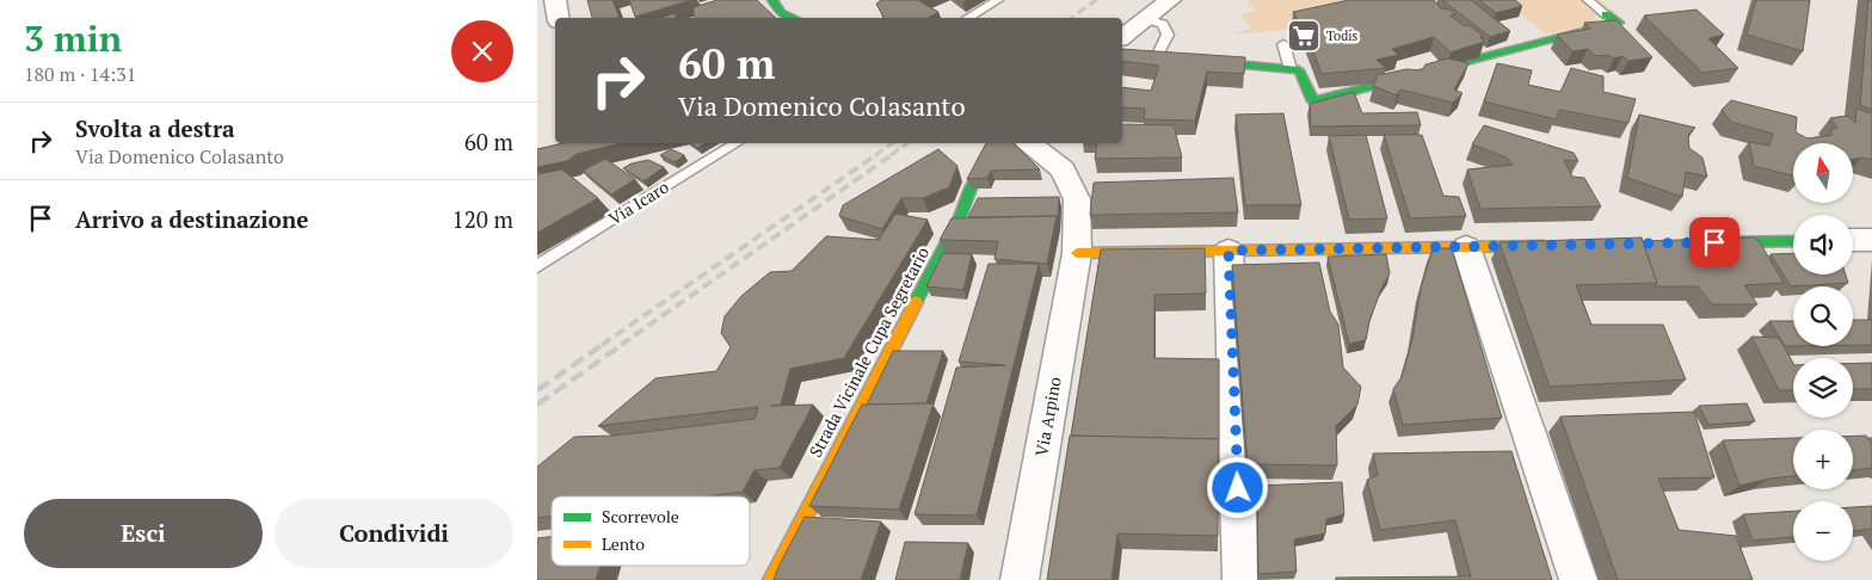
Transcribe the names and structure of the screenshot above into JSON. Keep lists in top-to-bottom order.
{
  "streets": {
    "street": ["Strada Vicinale Cupa Segretario", "Via Arpino"],
    "lane": ["Via Icaro"]
  },
  "places": {
    "supermarket": ["Todis"]
  },
  "legend": ["Scorrevole", "Lento"],
  "north": "top",
  "page": {
    "heading": ["3 min", "180 m · 14:31"],
    "turn": ["60 m", "Via Domenico Colasanto"],
    "list": [
      {
        "name": "Svolta a destra",
        "note": "Via Domenico Colasanto",
        "value": "60 m"
      },
      {
        "name": "Arrivo a destinazione",
        "value": "120 m"
      }
    ],
    "map_buttons": ["+", "−"],
    "buttons": ["Esci", "Condividi"]
  }
}
